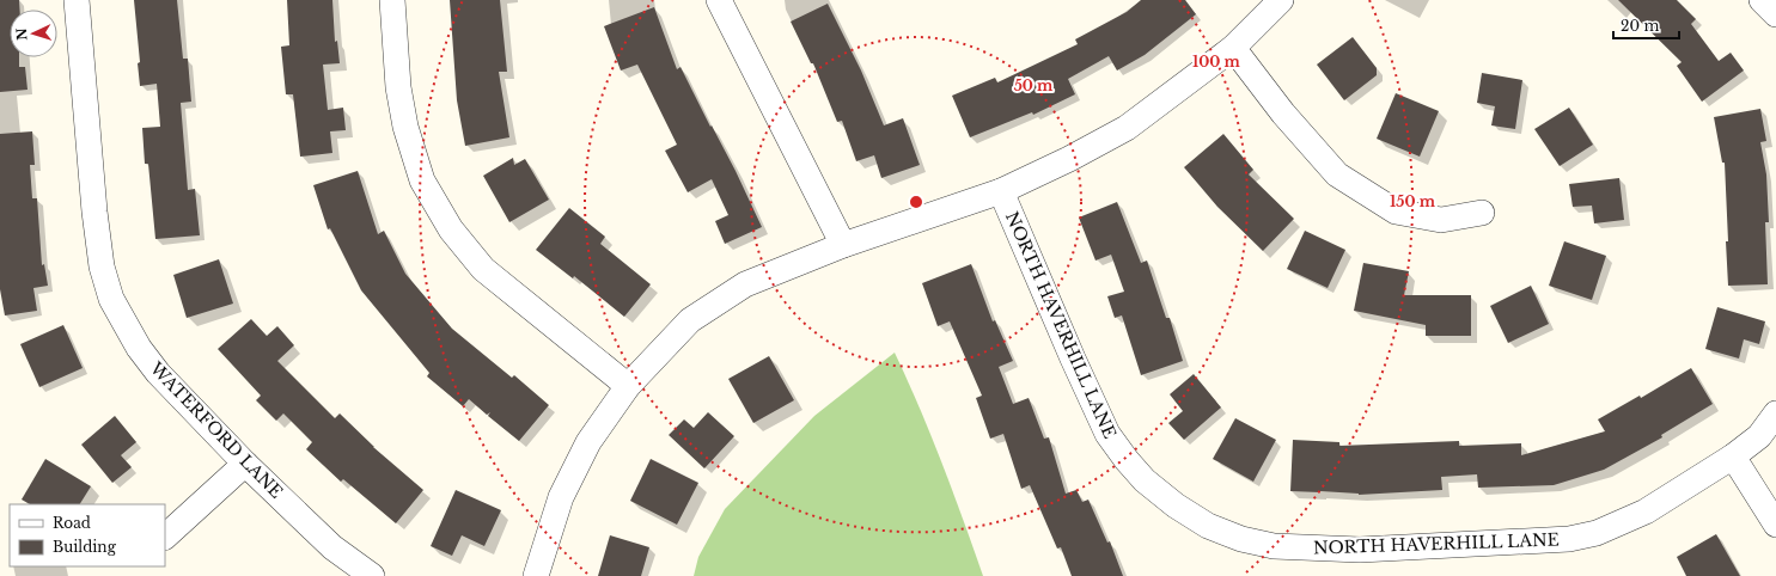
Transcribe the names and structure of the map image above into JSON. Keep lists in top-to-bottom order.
{
  "streets": {
    "street": ["NORTH HAVERHILL LANE", "WATERFORD LANE"]
  },
  "legend": ["Road", "Building"],
  "scale_bar": "20 m",
  "north": "left",
  "rings": ["100 m", "50 m", "150 m"]
}
